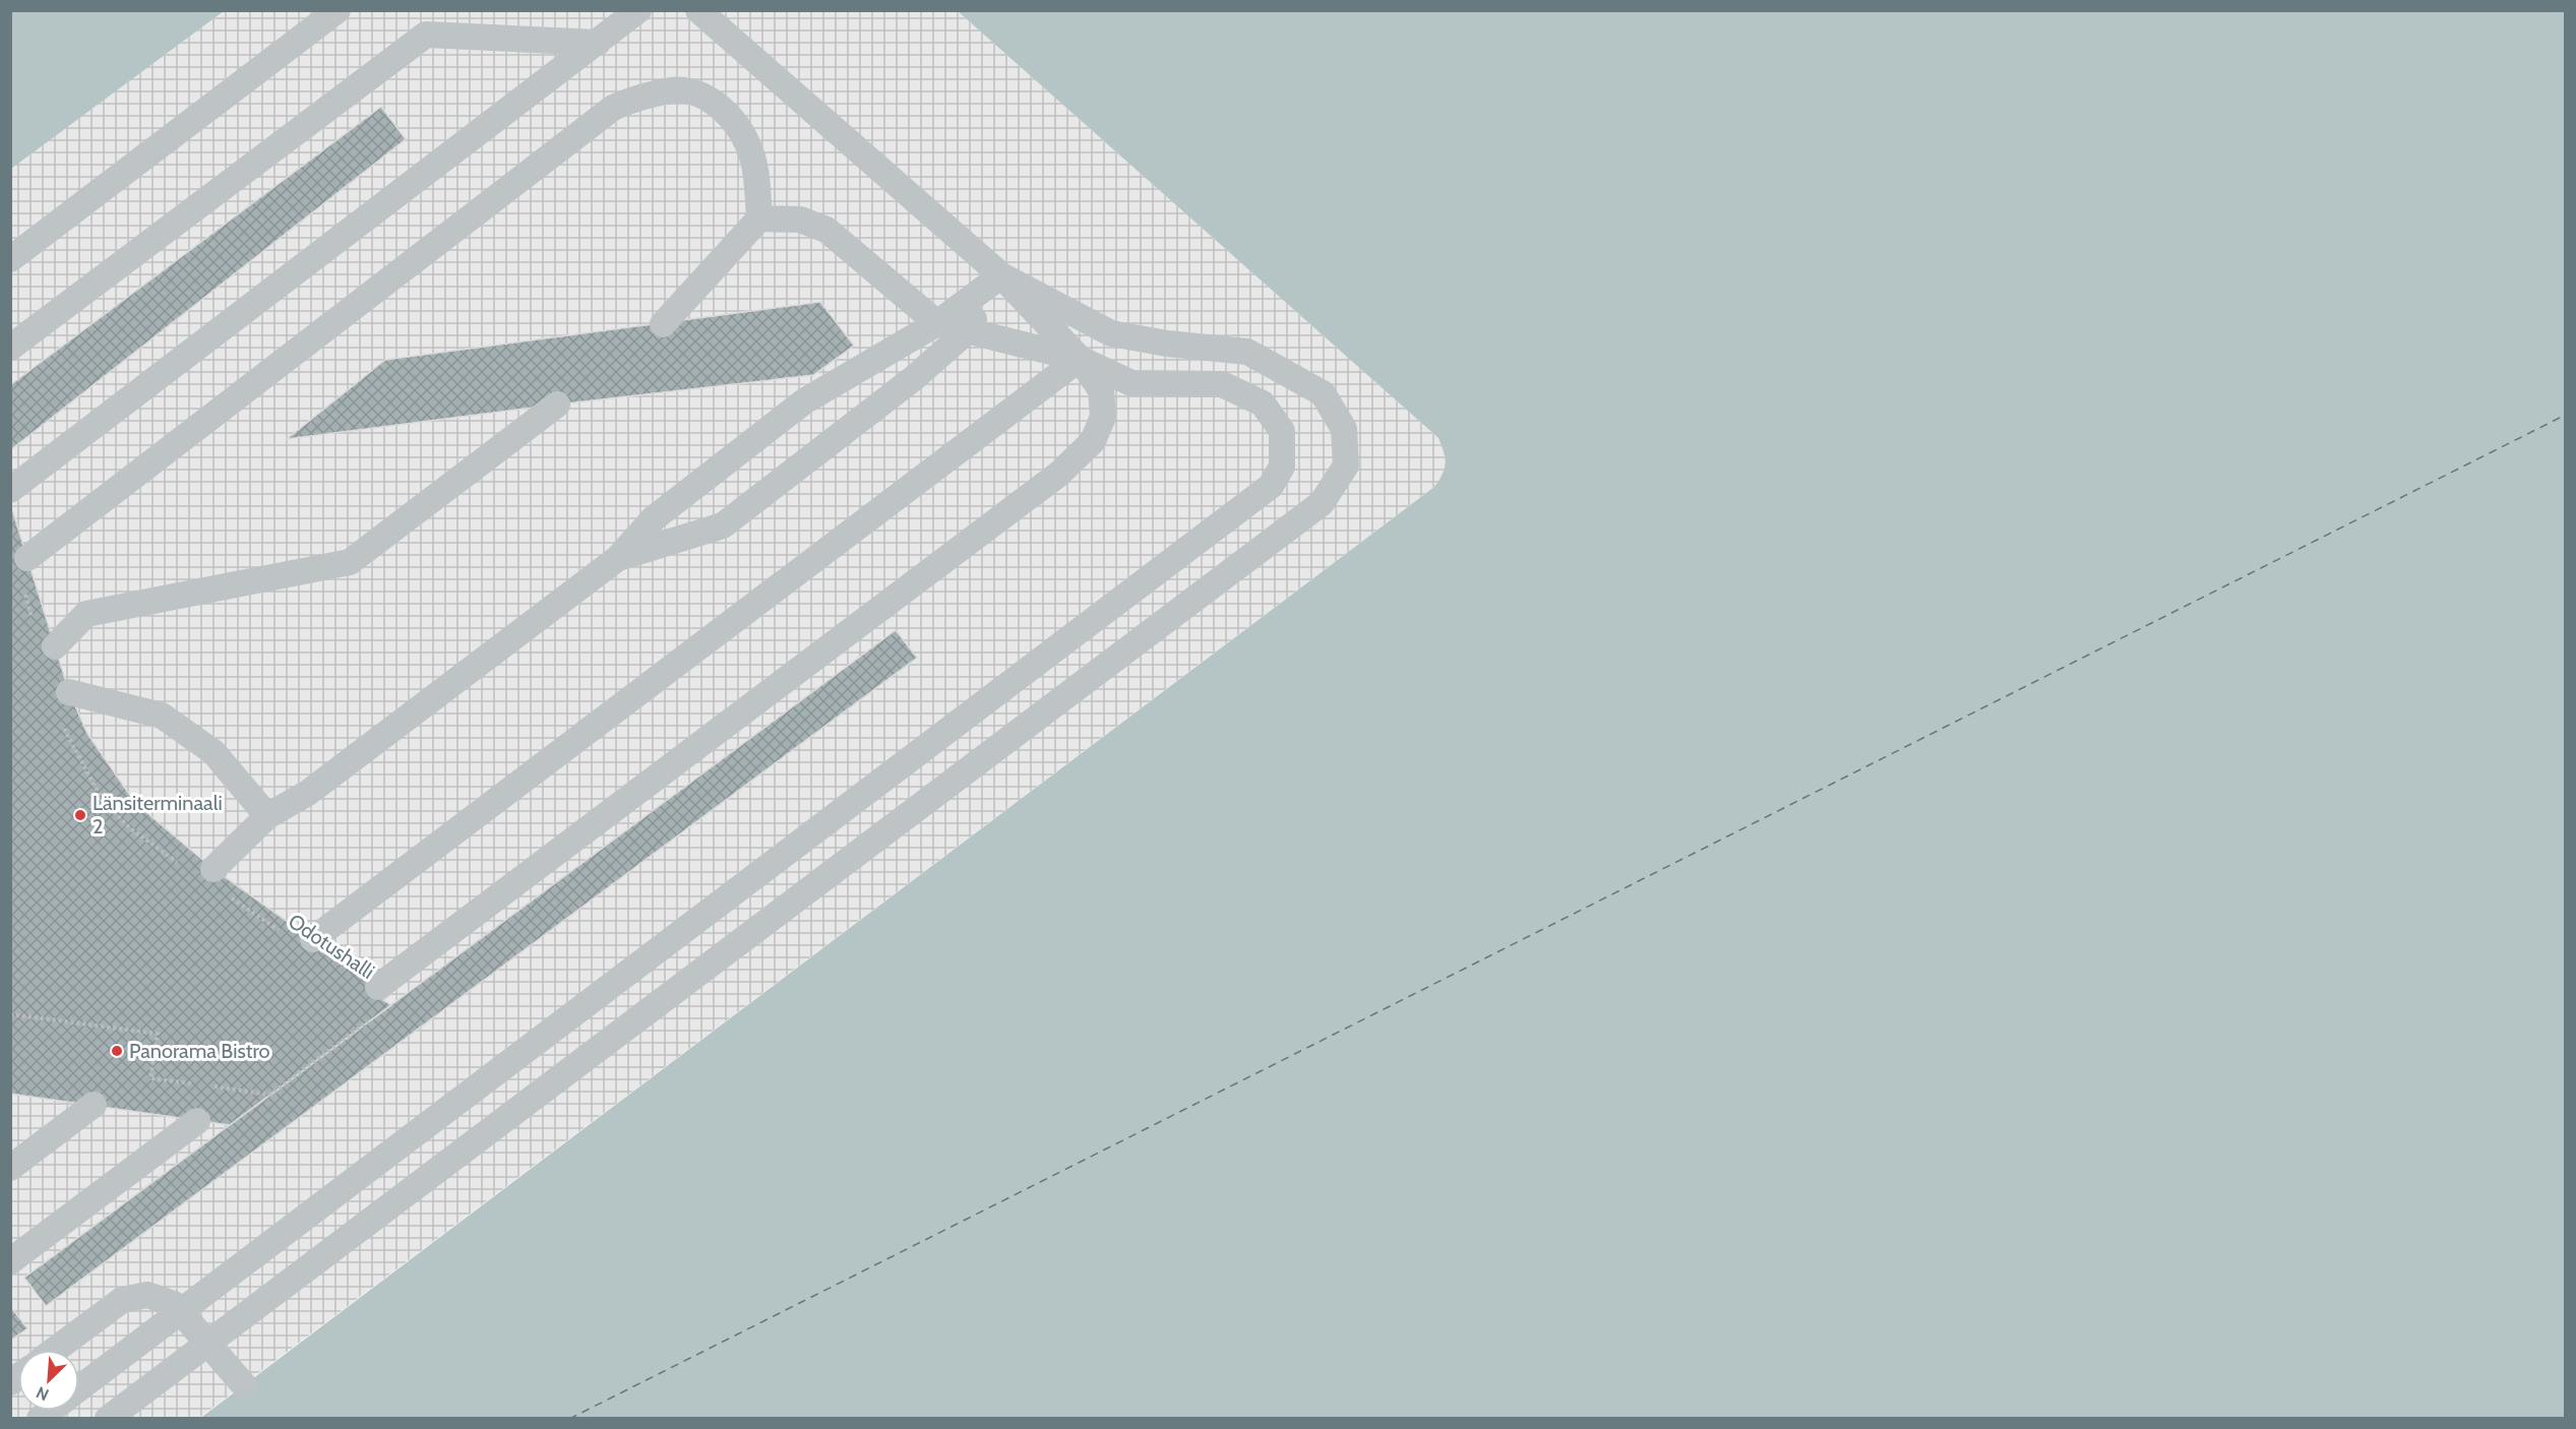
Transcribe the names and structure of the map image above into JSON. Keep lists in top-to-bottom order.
{
  "streets": {
    "path": ["Odotushalli"]
  },
  "places": ["Länsiterminaali 2", "Panorama Bistro"],
  "north": "bottom left"
}
